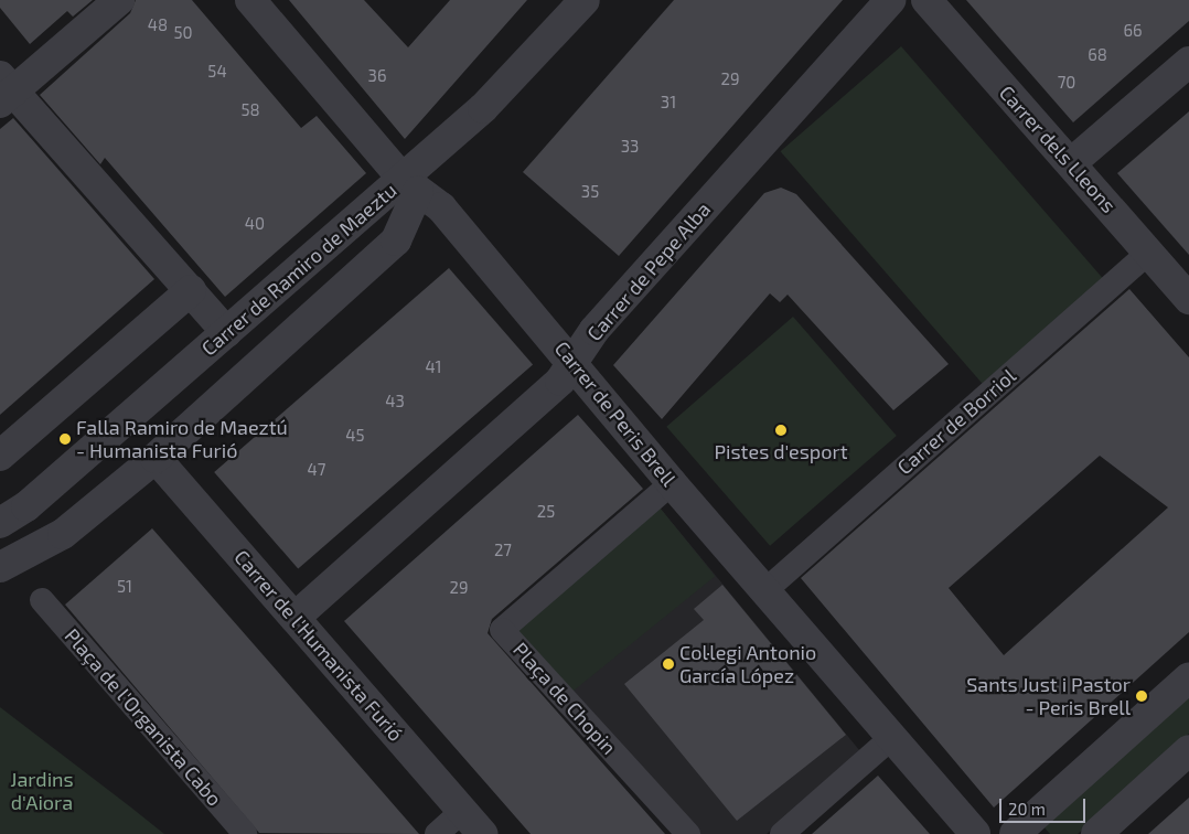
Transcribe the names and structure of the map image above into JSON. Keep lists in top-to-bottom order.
{
  "streets": {
    "street": [
      "Carrer dels Lleons",
      "Carrer de Ramiro de Maeztu",
      "Carrer de Pepe Alba",
      "Carrer de Peris Brell",
      "Carrer de Borriol",
      "Carrer de l'Humanista Furió",
      "Plaça de Chopin",
      "Plaça de l'Organista Cabo"
    ]
  },
  "crossings": [
    ["Carrer dels Lleons", "Carrer de Borriol"],
    ["Carrer de Ramiro de Maeztu", "Carrer de Peris Brell"],
    ["Carrer de Ramiro de Maeztu", "Carrer de l'Humanista Furió"],
    ["Carrer de Pepe Alba", "Carrer de Peris Brell"],
    ["Carrer de Pepe Alba", "Carrer de l'Humanista Furió"],
    ["Carrer de Peris Brell", "Carrer de Borriol"],
    ["Carrer de Peris Brell", "Plaça de Chopin"]
  ],
  "parks": ["Jardins d'Aiora"],
  "places": [
    "Pistes d'esport",
    "Falla Ramiro de Maeztú - Humanista Furió",
    "Col·legi Antonio García López",
    "Sants Just i Pastor - Peris Brell"
  ],
  "house_numbers": [
    "48",
    "66",
    "50",
    "68",
    "54",
    "36",
    "29",
    "70",
    "31",
    "58",
    "33",
    "35",
    "40",
    "41",
    "43",
    "45",
    "47",
    "25",
    "27",
    "51",
    "29"
  ],
  "scale_bar": "20 m"
}
